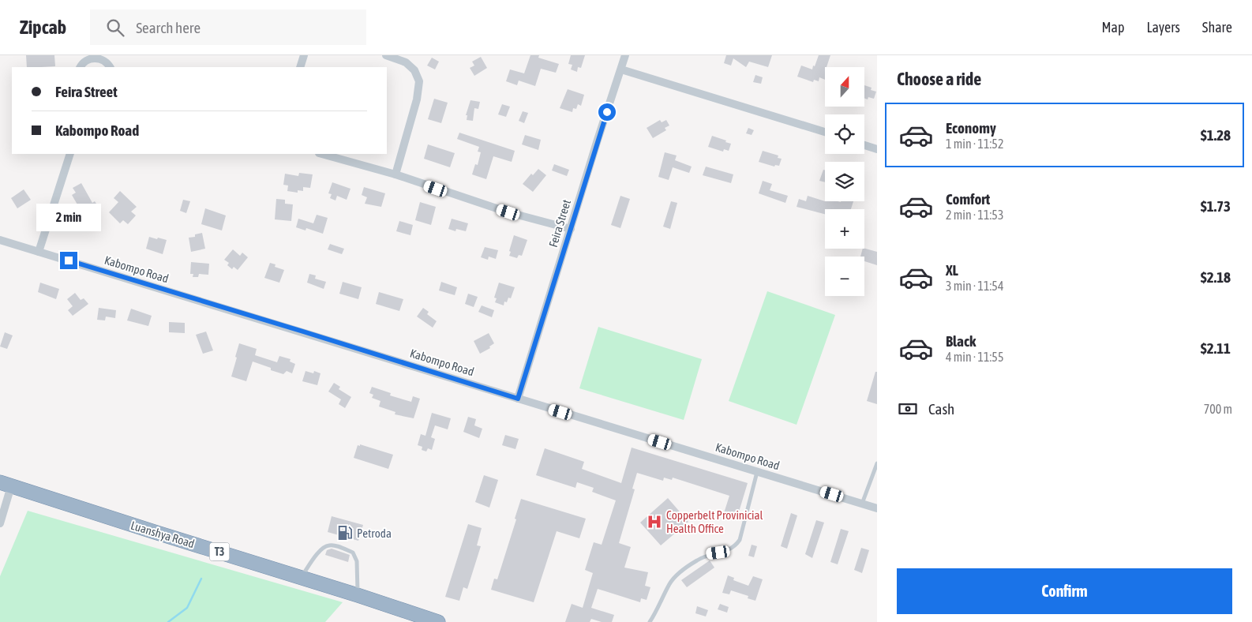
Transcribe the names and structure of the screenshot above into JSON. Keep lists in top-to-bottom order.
{
  "streets": {
    "highway": ["Luanshya Road", "T3"],
    "street": ["Feira Street", "Kabompo Road"]
  },
  "crossings": [
    ["Feira Street", "Kabompo Road"]
  ],
  "places": {
    "hospital": ["Copperbelt Provinicial Health Office"],
    "fuel station": ["Petroda"]
  },
  "north": "top",
  "page": {
    "header": "Zipcab",
    "search": "Search here",
    "nav": ["Map", "Layers", "Share"],
    "heading": "Choose a ride",
    "map_buttons": ["+", "−"],
    "banner": ["Feira Street", "Kabompo Road"],
    "list": [
      {
        "name": "Economy",
        "note": "1 min · 11:52",
        "value": "$1.28"
      },
      {
        "name": "Comfort",
        "note": "2 min · 11:53",
        "value": "$1.73"
      },
      {
        "name": "XL",
        "note": "3 min · 11:54",
        "value": "$2.18"
      },
      {
        "name": "Black",
        "note": "4 min · 11:55",
        "value": "$2.11"
      }
    ],
    "bubble": "2 min",
    "pay": ["Cash", "700 m"],
    "buttons": "Confirm"
  }
}
